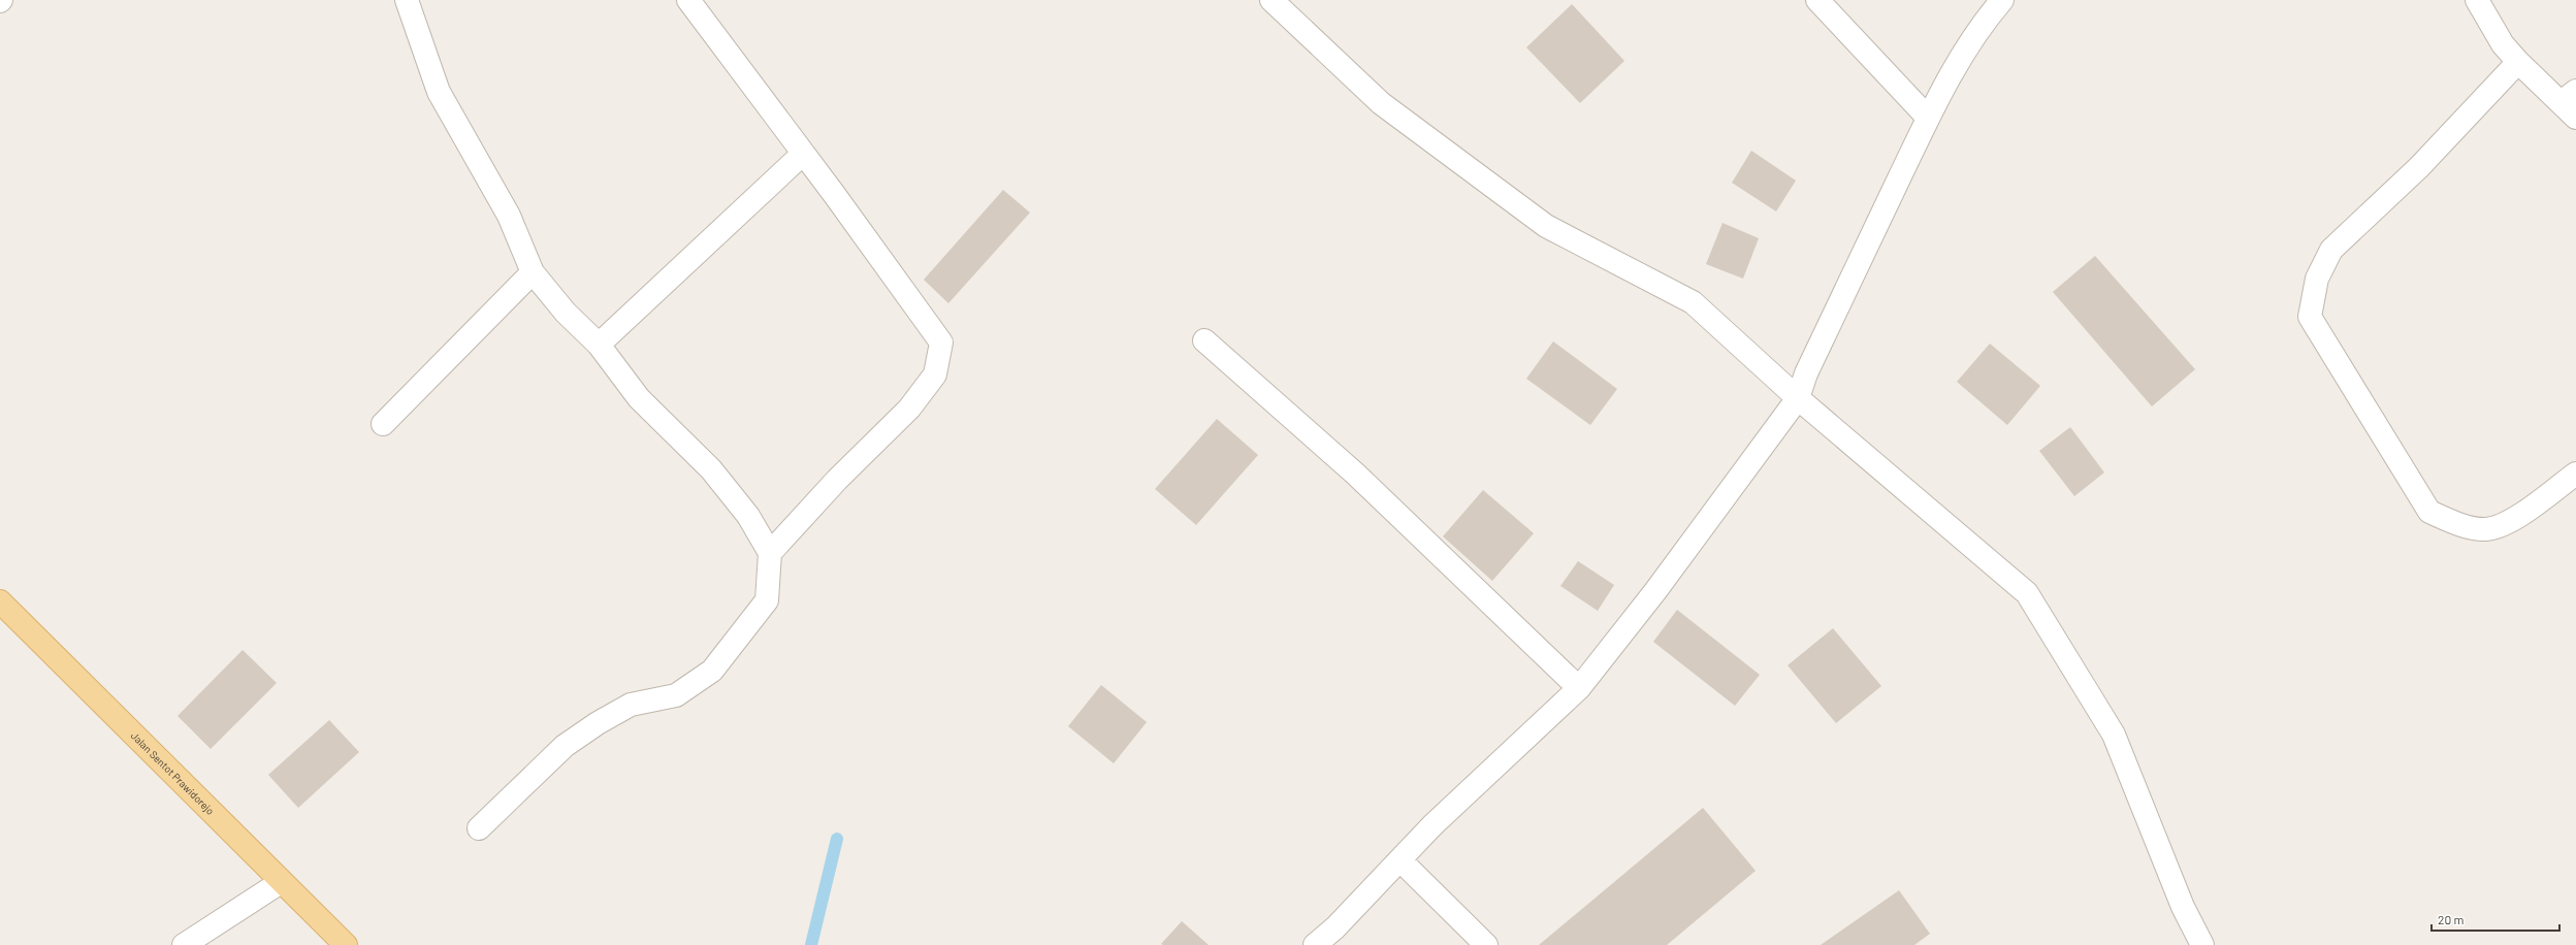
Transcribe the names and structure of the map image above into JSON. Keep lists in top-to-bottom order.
{
  "streets": {
    "main road": ["Jalan Sentot Prawidorejo"]
  },
  "scale_bar": "20 m"
}
